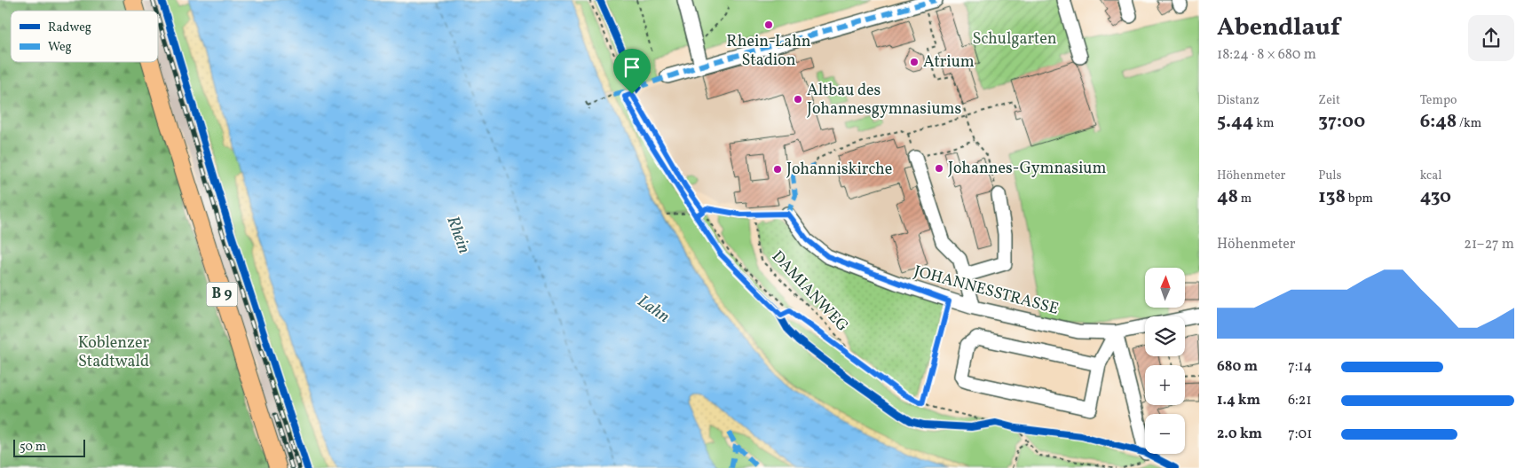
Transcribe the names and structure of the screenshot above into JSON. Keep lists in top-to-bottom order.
{
  "streets": {
    "main road": ["B 9"],
    "street": ["JOHANNESSTRASSE"],
    "path": ["DAMIANWEG"]
  },
  "water": ["Rhein", "Lahn"],
  "parks": ["Schulgarten", "Koblenzer Stadtwald"],
  "places": [
    "Rhein-Lahn Stadion",
    "Atrium",
    "Altbau des Johannesgymnasiums",
    "Johannes-Gymnasium",
    "Johanniskirche"
  ],
  "legend": ["Radweg", "Weg"],
  "scale_bar": "50 m",
  "north": "top",
  "page": {
    "heading": ["Abendlauf", "18:24 · 8 × 680 m"],
    "stats": [
      ["Distanz", "5.44 km"],
      ["Zeit", "37:00"],
      ["Tempo", "6:48 /km"],
      ["Höhenmeter", "48 m"],
      ["Puls", "138 bpm"],
      ["kcal", "430"]
    ],
    "chart": ["Höhenmeter", "21–27 m"],
    "map_buttons": ["+", "−"],
    "list": [
      {
        "name": "680 m",
        "note": "7:14"
      },
      {
        "name": "1.4 km",
        "note": "6:21"
      },
      {
        "name": "2.0 km",
        "note": "7:01"
      }
    ],
    "scale": "50 m"
  }
}
